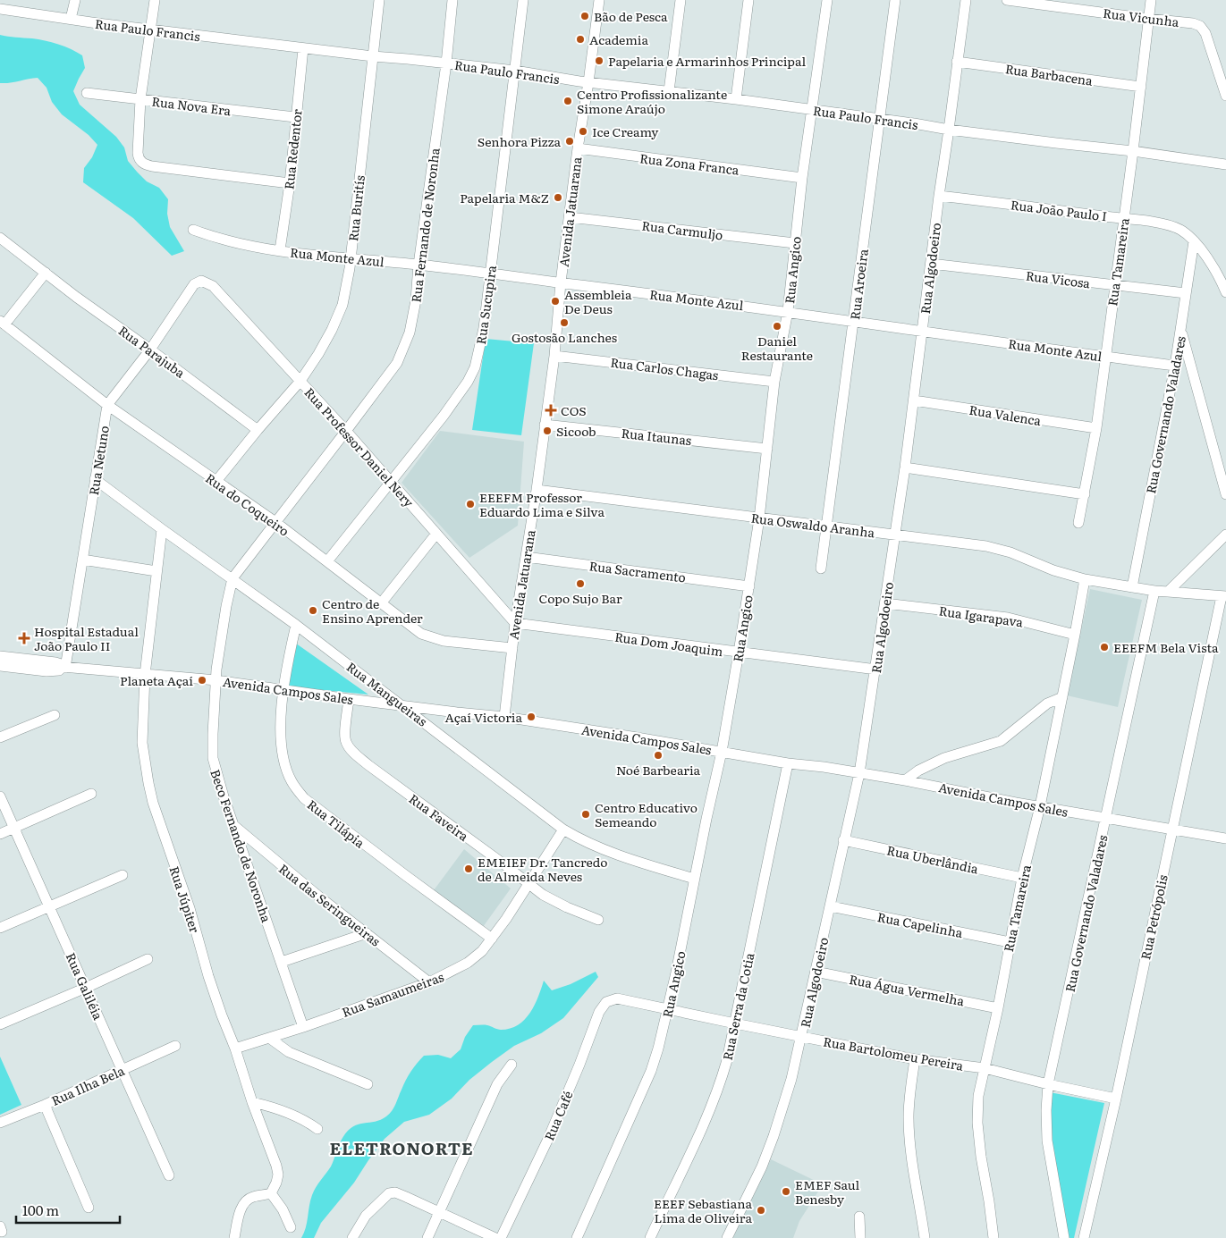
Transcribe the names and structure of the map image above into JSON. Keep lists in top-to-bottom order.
{
  "streets": {
    "street": [
      "Rua Vicunha",
      "Rua Paulo Francis",
      "Rua Barbacena",
      "Rua Nova Era",
      "Rua Redentor",
      "Rua Zona Franca",
      "Rua Buritís",
      "Rua João Paulo I",
      "Avenida Jatuarana",
      "Rua Fernando de Noronha",
      "Rua Carmuljo",
      "Rua Monte Azul",
      "Rua Tamareira",
      "Rua Algodoeiro",
      "Rua Angico",
      "Rua Vicosa",
      "Rua Aroeira",
      "Rua Sucupira",
      "Rua Parajuba",
      "Rua Carlos Chagas",
      "Rua Valenca",
      "Rua Governando Valadares",
      "Rua Itaunas",
      "Rua Professor Daniel Nery",
      "Rua Netuno",
      "Rua do Coqueiro",
      "Rua Oswaldo Aranha",
      "Rua Sacramento",
      "Rua Igarapava",
      "Rua Dom Joaquim",
      "Avenida Campos Sales",
      "Rua Mangueiras",
      "Rua Faveira",
      "Rua Tilápia",
      "Beco Fernando de Noronha",
      "Rua Uberlândia",
      "Rua Júpiter",
      "Rua das Seringueiras",
      "Rua Petrópolis",
      "Rua Capelinha",
      "Rua Galiléia",
      "Rua Água Vermelha",
      "Rua Samaumeiras",
      "Rua Serra da Cotia",
      "Rua Bartolomeu Pereira",
      "Rua Ilha Bela",
      "Rua Café"
    ]
  },
  "crossings": [
    ["Rua Vicunha", "Rua Tamareira"],
    ["Rua Paulo Francis", "Rua Redentor"],
    ["Rua Paulo Francis", "Rua Buritís"],
    ["Rua Paulo Francis", "Avenida Jatuarana"],
    ["Rua Paulo Francis", "Rua Fernando de Noronha"],
    ["Rua Paulo Francis", "Rua Tamareira"],
    ["Rua Paulo Francis", "Rua Algodoeiro"],
    ["Rua Paulo Francis", "Rua Angico"],
    ["Rua Paulo Francis", "Rua Aroeira"],
    ["Rua Paulo Francis", "Rua Sucupira"],
    ["Rua Barbacena", "Rua Tamareira"],
    ["Rua Barbacena", "Rua Algodoeiro"],
    ["Rua Nova Era", "Rua Redentor"],
    ["Rua Redentor", "Rua Monte Azul"],
    ["Rua Zona Franca", "Avenida Jatuarana"],
    ["Rua Zona Franca", "Rua Angico"],
    ["Rua Buritís", "Rua Monte Azul"],
    ["Rua Buritís", "Rua Parajuba"],
    ["Rua Buritís", "Rua Professor Daniel Nery"],
    ["Rua Buritís", "Rua do Coqueiro"],
    ["Rua João Paulo I", "Rua Tamareira"],
    ["Rua João Paulo I", "Rua Algodoeiro"],
    ["Rua João Paulo I", "Rua Governando Valadares"],
    ["Avenida Jatuarana", "Rua Carmuljo"],
    ["Avenida Jatuarana", "Rua Monte Azul"],
    ["Avenida Jatuarana", "Rua Carlos Chagas"],
    ["Avenida Jatuarana", "Rua Itaunas"],
    ["Avenida Jatuarana", "Rua Professor Daniel Nery"],
    ["Avenida Jatuarana", "Rua do Coqueiro"],
    ["Avenida Jatuarana", "Rua Oswaldo Aranha"],
    ["Avenida Jatuarana", "Rua Sacramento"],
    ["Avenida Jatuarana", "Rua Dom Joaquim"],
    ["Avenida Jatuarana", "Avenida Campos Sales"],
    ["Rua Fernando de Noronha", "Rua Monte Azul"],
    ["Rua Fernando de Noronha", "Rua Professor Daniel Nery"],
    ["Rua Fernando de Noronha", "Beco Fernando de Noronha"],
    ["Rua Carmuljo", "Rua Angico"],
    ["Rua Monte Azul", "Rua Tamareira"],
    ["Rua Monte Azul", "Rua Algodoeiro"],
    ["Rua Monte Azul", "Rua Angico"],
    ["Rua Monte Azul", "Rua Aroeira"],
    ["Rua Monte Azul", "Rua Sucupira"],
    ["Rua Monte Azul", "Rua Governando Valadares"],
    ["Rua Tamareira", "Rua Vicosa"],
    ["Rua Tamareira", "Rua Valenca"],
    ["Rua Tamareira", "Rua Oswaldo Aranha"],
    ["Rua Tamareira", "Rua Igarapava"],
    ["Rua Tamareira", "Avenida Campos Sales"],
    ["Rua Tamareira", "Rua Uberlândia"],
    ["Rua Tamareira", "Rua Capelinha"],
    ["Rua Tamareira", "Rua Água Vermelha"],
    ["Rua Tamareira", "Rua Bartolomeu Pereira"],
    ["Rua Algodoeiro", "Rua Vicosa"],
    ["Rua Algodoeiro", "Rua Valenca"],
    ["Rua Algodoeiro", "Rua Oswaldo Aranha"],
    ["Rua Algodoeiro", "Rua Igarapava"],
    ["Rua Algodoeiro", "Rua Dom Joaquim"],
    ["Rua Algodoeiro", "Avenida Campos Sales"],
    ["Rua Algodoeiro", "Rua Uberlândia"],
    ["Rua Algodoeiro", "Rua Capelinha"],
    ["Rua Algodoeiro", "Rua Água Vermelha"],
    ["Rua Algodoeiro", "Rua Bartolomeu Pereira"],
    ["Rua Angico", "Rua Carlos Chagas"],
    ["Rua Angico", "Rua Itaunas"],
    ["Rua Angico", "Rua Oswaldo Aranha"],
    ["Rua Angico", "Rua Sacramento"],
    ["Rua Angico", "Rua Dom Joaquim"],
    ["Rua Angico", "Avenida Campos Sales"],
    ["Rua Angico", "Rua Mangueiras"],
    ["Rua Angico", "Rua Bartolomeu Pereira"],
    ["Rua Vicosa", "Rua Governando Valadares"],
    ["Rua Aroeira", "Rua Oswaldo Aranha"],
    ["Rua Sucupira", "Rua Professor Daniel Nery"],
    ["Rua Sucupira", "Rua do Coqueiro"],
    ["Rua Parajuba", "Rua Netuno"],
    ["Rua Governando Valadares", "Rua Oswaldo Aranha"],
    ["Rua Governando Valadares", "Avenida Campos Sales"],
    ["Rua Governando Valadares", "Rua Bartolomeu Pereira"],
    ["Rua Professor Daniel Nery", "Rua Netuno"],
    ["Rua Professor Daniel Nery", "Rua Dom Joaquim"],
    ["Rua Professor Daniel Nery", "Beco Fernando de Noronha"],
    ["Rua Netuno", "Rua do Coqueiro"],
    ["Rua Netuno", "Avenida Campos Sales"],
    ["Rua Netuno", "Rua Mangueiras"],
    ["Rua do Coqueiro", "Beco Fernando de Noronha"],
    ["Avenida Campos Sales", "Rua Mangueiras"],
    ["Avenida Campos Sales", "Rua Faveira"],
    ["Avenida Campos Sales", "Rua Tilápia"],
    ["Avenida Campos Sales", "Beco Fernando de Noronha"],
    ["Avenida Campos Sales", "Rua Júpiter"],
    ["Avenida Campos Sales", "Rua Petrópolis"],
    ["Avenida Campos Sales", "Rua Serra da Cotia"],
    ["Rua Mangueiras", "Rua Tilápia"],
    ["Rua Mangueiras", "Beco Fernando de Noronha"],
    ["Rua Mangueiras", "Rua Júpiter"],
    ["Rua Mangueiras", "Rua Samaumeiras"],
    ["Rua Faveira", "Rua Samaumeiras"],
    ["Rua Tilápia", "Rua Samaumeiras"],
    ["Beco Fernando de Noronha", "Rua das Seringueiras"],
    ["Beco Fernando de Noronha", "Rua Samaumeiras"],
    ["Rua Júpiter", "Rua Samaumeiras"],
    ["Rua das Seringueiras", "Rua Samaumeiras"],
    ["Rua Petrópolis", "Rua Bartolomeu Pereira"],
    ["Rua Galiléia", "Rua Ilha Bela"],
    ["Rua Serra da Cotia", "Rua Bartolomeu Pereira"],
    ["Rua Bartolomeu Pereira", "Rua Café"]
  ],
  "districts": ["ELETRONORTE"],
  "places": {
    "other": [
      "Bão de Pesca",
      "Academia",
      "Papelaria e Armarinhos Principal",
      "Centro Profissionalizante Simone Araújo",
      "Ice Creamy",
      "Senhora Pizza",
      "Papelaria M&Z",
      "Assembleia De Deus",
      "Gostosão Lanches",
      "Daniel Restaurante",
      "Sicoob",
      "EEEFM Professor Eduardo Lima e Silva",
      "Copo Sujo Bar",
      "Centro de Ensino Aprender",
      "EEEFM Bela Vista",
      "Planeta Açaí",
      "Açaí Victoria",
      "Noé Barbearia",
      "Centro Educativo Semeando",
      "EMEIEF Dr. Tancredo de Almeida Neves",
      "EMEF Saul Benesby",
      "EEEF Sebastiana Lima de Oliveira"
    ],
    "health": ["COS", "Hospital Estadual João Paulo II"]
  },
  "scale_bar": "100 m"
}
